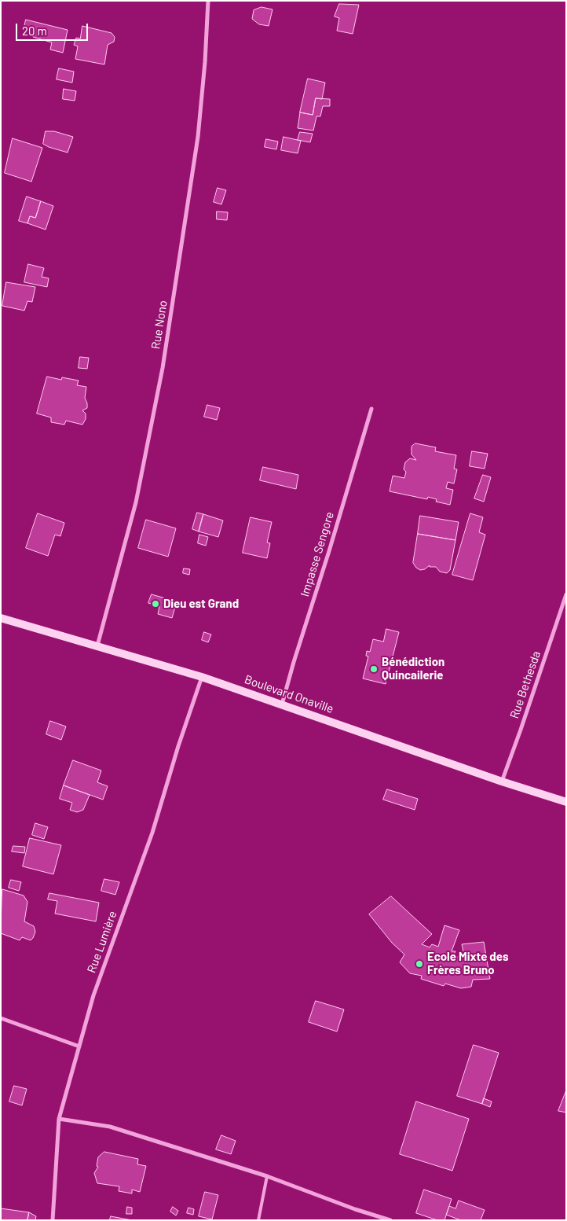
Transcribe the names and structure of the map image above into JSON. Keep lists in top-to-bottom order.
{
  "streets": {
    "street": [
      "Rue Nono",
      "Impasse Sengore",
      "Rue Bethesda",
      "Boulevard Onaville",
      "Rue Lumière"
    ]
  },
  "crossings": [
    ["Rue Nono", "Boulevard Onaville"],
    ["Impasse Sengore", "Boulevard Onaville"],
    ["Rue Bethesda", "Boulevard Onaville"],
    ["Boulevard Onaville", "Rue Lumière"]
  ],
  "places": ["Dieu est Grand", "Bénédiction Quincailerie", "Ecole Mixte des Frères Bruno"],
  "scale_bar": "20 m"
}
